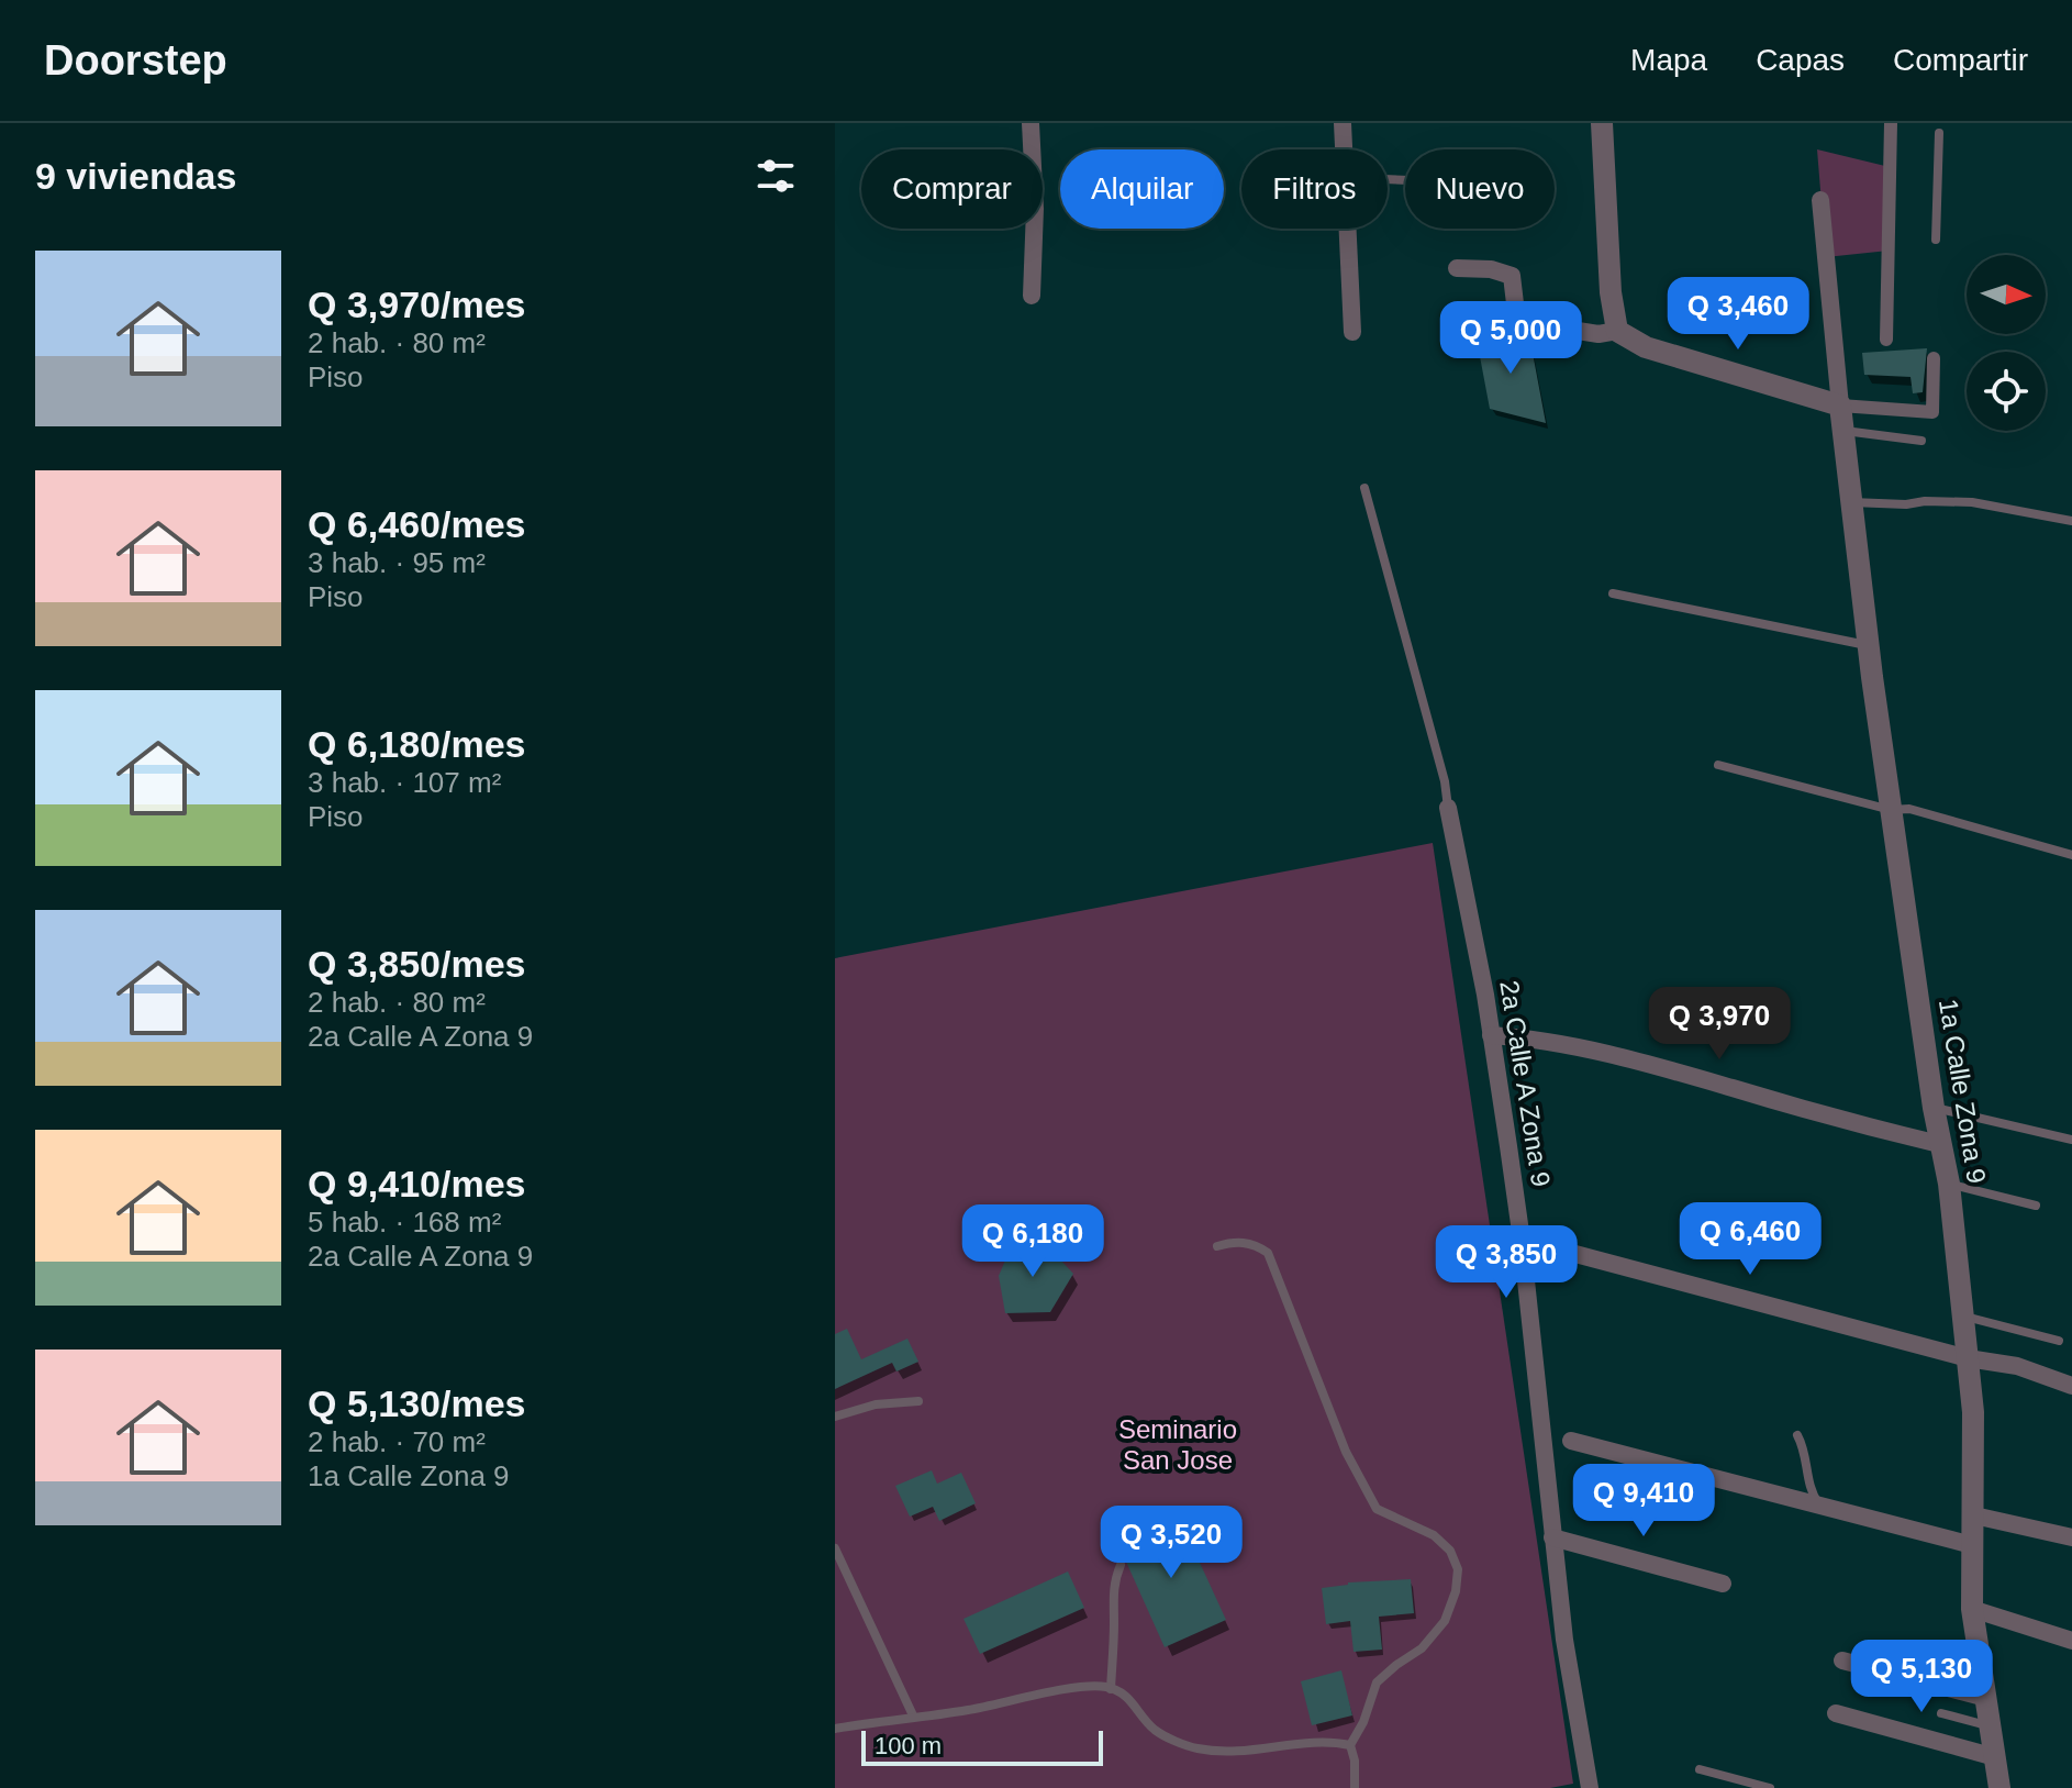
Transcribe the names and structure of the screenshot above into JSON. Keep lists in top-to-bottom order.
{
  "streets": {
    "street": ["2a Calle A Zona 9", "1a Calle Zona 9"]
  },
  "parks": ["Seminario San Jose"],
  "scale_bar": "100 m",
  "north": "right",
  "page": {
    "header": "Doorstep",
    "nav": ["Mapa", "Capas", "Compartir"],
    "heading": "9 viviendas",
    "chip": [
      "Comprar",
      "Alquilar",
      "Filtros",
      "Nuevo"
    ],
    "list": [
      {
        "name": "Q 3,970/mes",
        "note": "2 hab. · 80 m² · Piso"
      },
      {
        "name": "Q 6,460/mes",
        "note": "3 hab. · 95 m² · Piso"
      },
      {
        "name": "Q 6,180/mes",
        "note": "3 hab. · 107 m² · Piso"
      },
      {
        "name": "Q 3,850/mes",
        "note": "2 hab. · 80 m² · 2a Calle A Zona 9"
      },
      {
        "name": "Q 9,410/mes",
        "note": "5 hab. · 168 m² · 2a Calle A Zona 9"
      },
      {
        "name": "Q 5,130/mes",
        "note": "2 hab. · 70 m² · 1a Calle Zona 9"
      }
    ],
    "price": [
      "Q 3,460",
      "Q 5,000",
      "Q 3,970",
      "Q 6,460",
      "Q 6,180",
      "Q 3,850",
      "Q 9,410",
      "Q 3,520",
      "Q 5,130"
    ],
    "scale": "100 m"
  }
}
